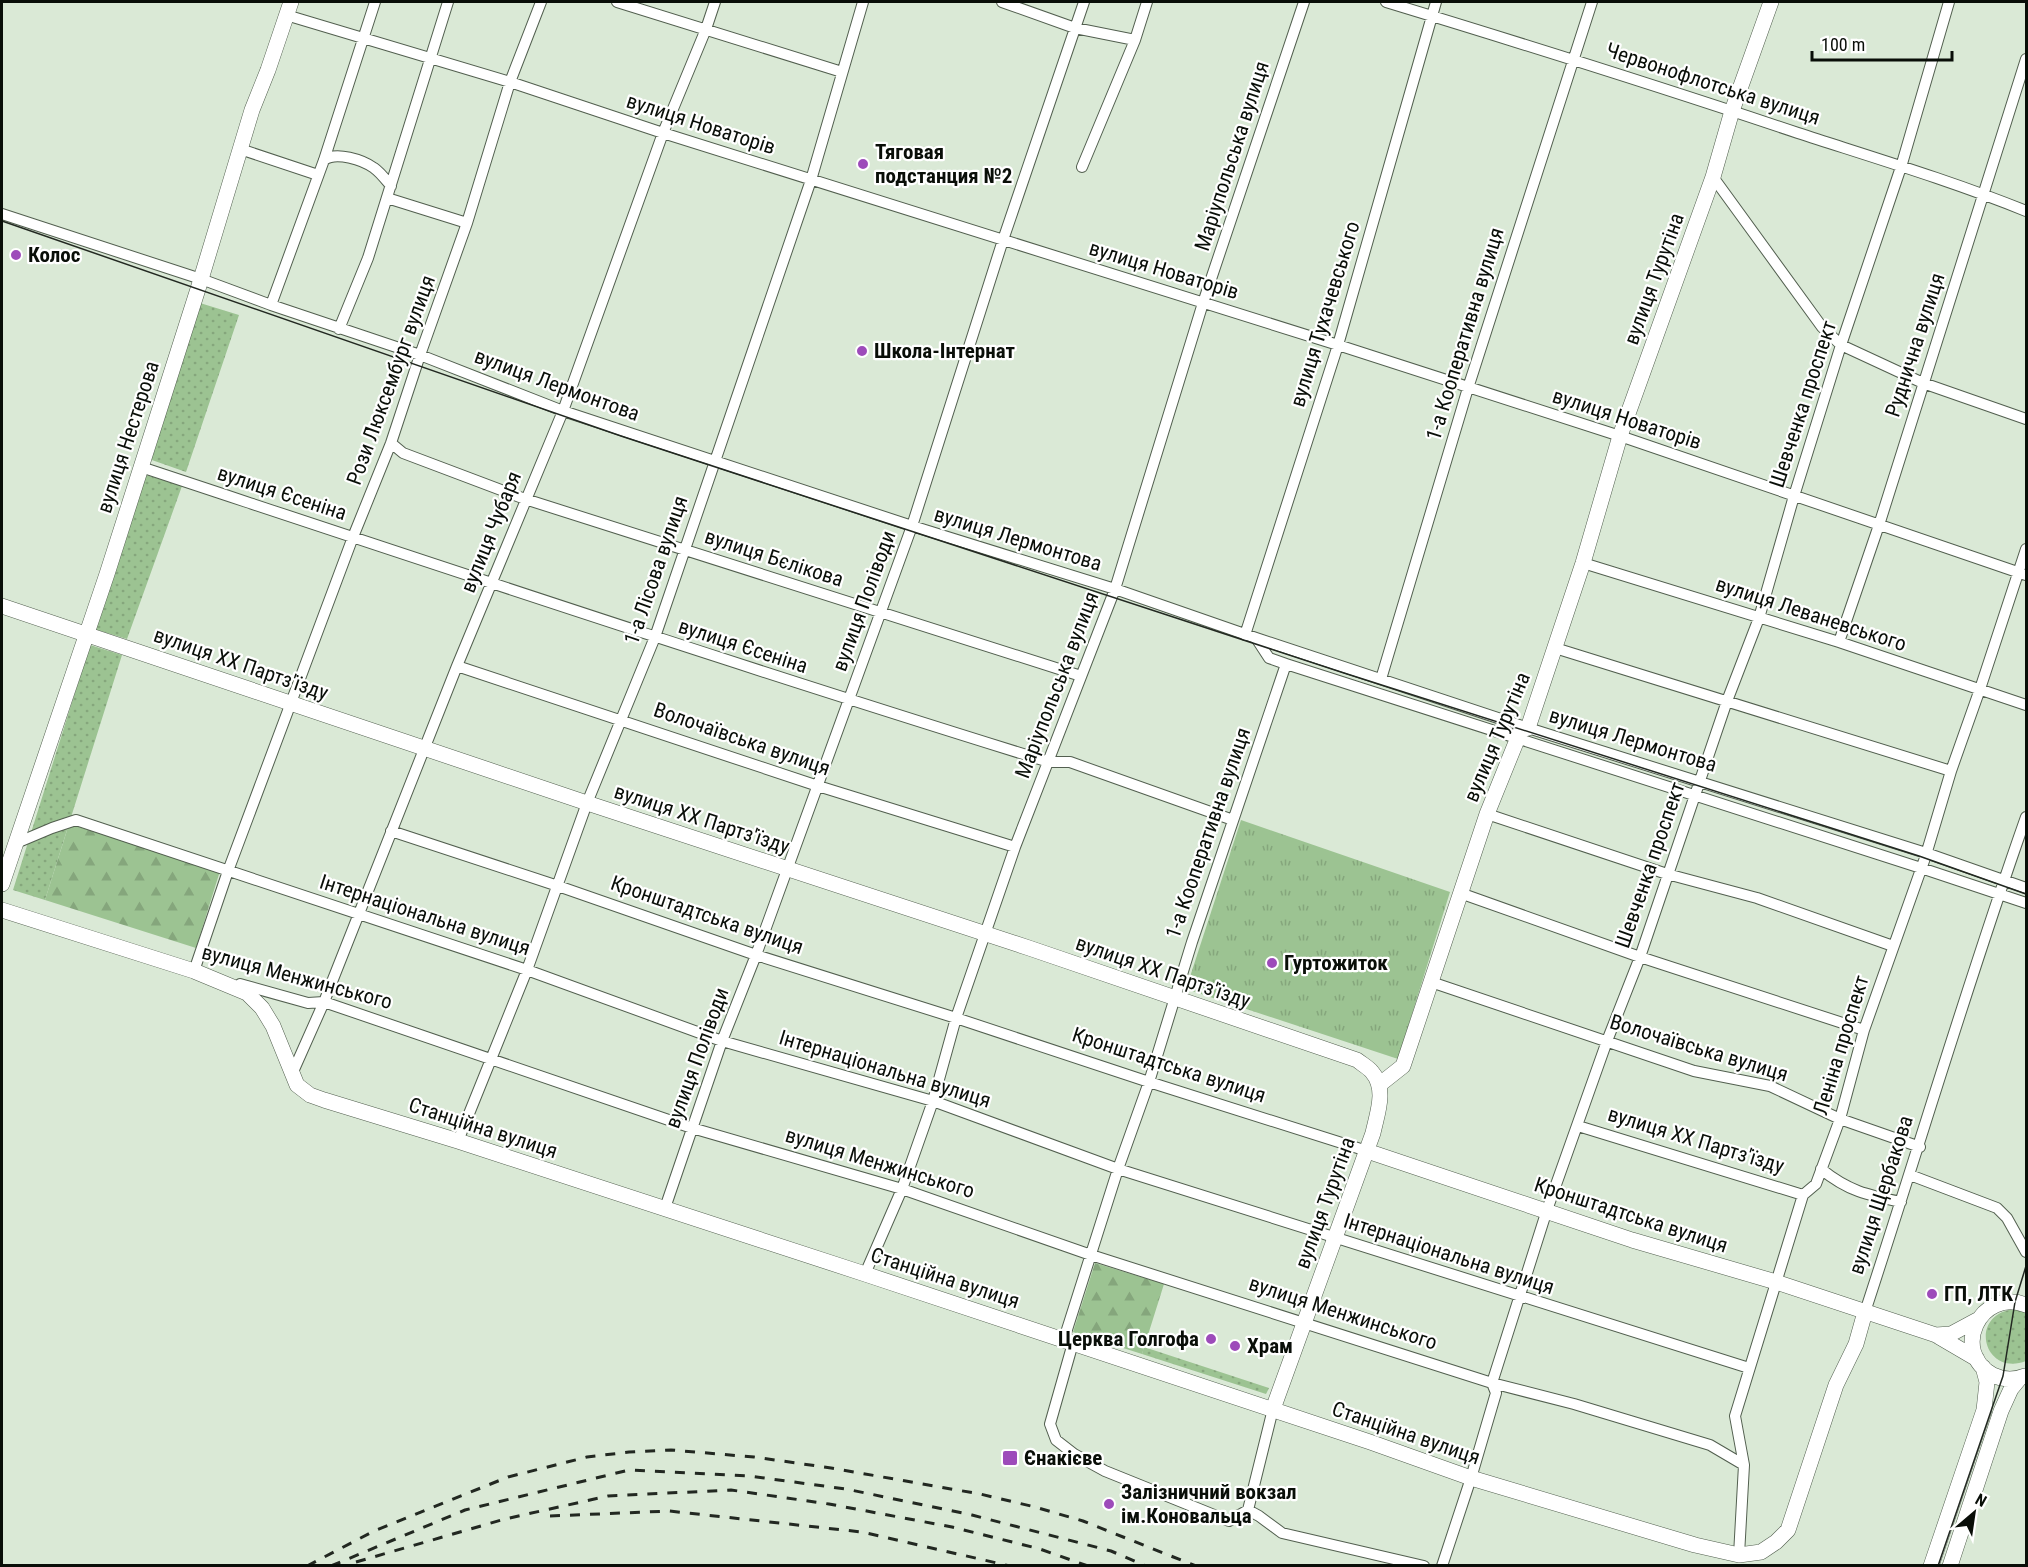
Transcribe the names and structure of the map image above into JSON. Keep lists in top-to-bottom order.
{
  "streets": {
    "street": [
      "Червонофлотська вулиця",
      "вулиця Новаторів",
      "Маріупольська вулиця",
      "вулиця Турутіна",
      "вулиця Тухачевського",
      "1-а Кооперативна вулиця",
      "Руднична вулиця",
      "Рози Люксембург вулиця",
      "вулиця Лермонтова",
      "Шевченка проспект",
      "вулиця Нестерова",
      "вулиця Єсеніна",
      "вулиця Чубаря",
      "вулиця Бєлікова",
      "1-а Лісова вулиця",
      "вулиця Поліводи",
      "вулиця Леваневського",
      "вулиця XX Партз'їзду",
      "Волочаївська вулиця",
      "Інтернаціональна вулиця",
      "Кронштадтська вулиця",
      "вулиця Менжинського",
      "Леніна проспект",
      "Станційна вулиця",
      "вулиця Щербакова"
    ]
  },
  "crossings": [
    ["Червонофлотська вулиця", "вулиця Турутіна"],
    ["Червонофлотська вулиця", "вулиця Тухачевського"],
    ["Червонофлотська вулиця", "1-а Кооперативна вулиця"],
    ["Червонофлотська вулиця", "Руднична вулиця"],
    ["Червонофлотська вулиця", "Шевченка проспект"],
    ["вулиця Новаторів", "Маріупольська вулиця"],
    ["вулиця Новаторів", "вулиця Турутіна"],
    ["вулиця Новаторів", "вулиця Тухачевського"],
    ["вулиця Новаторів", "1-а Кооперативна вулиця"],
    ["вулиця Новаторів", "Руднична вулиця"],
    ["вулиця Новаторів", "Рози Люксембург вулиця"],
    ["вулиця Новаторів", "Шевченка проспект"],
    ["вулиця Новаторів", "вулиця Нестерова"],
    ["вулиця Новаторів", "вулиця Чубаря"],
    ["вулиця Новаторів", "1-а Лісова вулиця"],
    ["вулиця Новаторів", "вулиця Поліводи"],
    ["вулиця Новаторів", "Леніна проспект"],
    ["Маріупольська вулиця", "вулиця Лермонтова"],
    ["Маріупольська вулиця", "вулиця Єсеніна"],
    ["Маріупольська вулиця", "вулиця Бєлікова"],
    ["Маріупольська вулиця", "вулиця XX Партз'їзду"],
    ["Маріупольська вулиця", "Волочаївська вулиця"],
    ["Маріупольська вулиця", "Інтернаціональна вулиця"],
    ["Маріупольська вулиця", "Кронштадтська вулиця"],
    ["Маріупольська вулиця", "вулиця Менжинського"],
    ["Маріупольська вулиця", "Станційна вулиця"],
    ["вулиця Турутіна", "вулиця Лермонтова"],
    ["вулиця Турутіна", "вулиця Леваневського"],
    ["вулиця Турутіна", "вулиця XX Партз'їзду"],
    ["вулиця Турутіна", "Волочаївська вулиця"],
    ["вулиця Турутіна", "Інтернаціональна вулиця"],
    ["вулиця Турутіна", "Кронштадтська вулиця"],
    ["вулиця Турутіна", "вулиця Менжинського"],
    ["вулиця Турутіна", "Станційна вулиця"],
    ["вулиця Тухачевського", "вулиця Лермонтова"],
    ["1-а Кооперативна вулиця", "вулиця Лермонтова"],
    ["1-а Кооперативна вулиця", "вулиця Єсеніна"],
    ["1-а Кооперативна вулиця", "вулиця XX Партз'їзду"],
    ["1-а Кооперативна вулиця", "Інтернаціональна вулиця"],
    ["1-а Кооперативна вулиця", "Кронштадтська вулиця"],
    ["1-а Кооперативна вулиця", "вулиця Менжинського"],
    ["1-а Кооперативна вулиця", "Станційна вулиця"],
    ["Руднична вулиця", "вулиця Леваневського"],
    ["Рози Люксембург вулиця", "вулиця Лермонтова"],
    ["Рози Люксембург вулиця", "вулиця Єсеніна"],
    ["Рози Люксембург вулиця", "вулиця Бєлікова"],
    ["Рози Люксембург вулиця", "вулиця XX Партз'їзду"],
    ["Рози Люксембург вулиця", "Інтернаціональна вулиця"],
    ["Рози Люксембург вулиця", "вулиця Менжинського"],
    ["Рози Люксембург вулиця", "Станційна вулиця"],
    ["вулиця Лермонтова", "Шевченка проспект"],
    ["вулиця Лермонтова", "вулиця Нестерова"],
    ["вулиця Лермонтова", "вулиця Чубаря"],
    ["вулиця Лермонтова", "1-а Лісова вулиця"],
    ["вулиця Лермонтова", "вулиця Поліводи"],
    ["вулиця Лермонтова", "Леніна проспект"],
    ["вулиця Лермонтова", "вулиця Щербакова"],
    ["Шевченка проспект", "вулиця Леваневського"],
    ["Шевченка проспект", "вулиця XX Партз'їзду"],
    ["Шевченка проспект", "Волочаївська вулиця"],
    ["Шевченка проспект", "Інтернаціональна вулиця"],
    ["Шевченка проспект", "Кронштадтська вулиця"],
    ["Шевченка проспект", "вулиця Менжинського"],
    ["Шевченка проспект", "Станційна вулиця"],
    ["вулиця Нестерова", "вулиця Єсеніна"],
    ["вулиця Нестерова", "вулиця XX Партз'їзду"],
    ["вулиця Нестерова", "Інтернаціональна вулиця"],
    ["вулиця Єсеніна", "вулиця Чубаря"],
    ["вулиця Єсеніна", "1-а Лісова вулиця"],
    ["вулиця Єсеніна", "вулиця Поліводи"],
    ["вулиця Чубаря", "вулиця Бєлікова"],
    ["вулиця Чубаря", "вулиця XX Партз'їзду"],
    ["вулиця Чубаря", "Волочаївська вулиця"],
    ["вулиця Чубаря", "Інтернаціональна вулиця"],
    ["вулиця Чубаря", "Кронштадтська вулиця"],
    ["вулиця Чубаря", "вулиця Менжинського"],
    ["вулиця Чубаря", "Станційна вулиця"],
    ["вулиця Бєлікова", "1-а Лісова вулиця"],
    ["вулиця Бєлікова", "вулиця Поліводи"],
    ["1-а Лісова вулиця", "вулиця XX Партз'їзду"],
    ["1-а Лісова вулиця", "Волочаївська вулиця"],
    ["1-а Лісова вулиця", "Інтернаціональна вулиця"],
    ["1-а Лісова вулиця", "Кронштадтська вулиця"],
    ["1-а Лісова вулиця", "вулиця Менжинського"],
    ["1-а Лісова вулиця", "Станційна вулиця"],
    ["вулиця Поліводи", "вулиця XX Партз'їзду"],
    ["вулиця Поліводи", "Волочаївська вулиця"],
    ["вулиця Поліводи", "Інтернаціональна вулиця"],
    ["вулиця Поліводи", "Кронштадтська вулиця"],
    ["вулиця Поліводи", "вулиця Менжинського"],
    ["вулиця Поліводи", "Станційна вулиця"],
    ["вулиця Леваневського", "Леніна проспект"],
    ["вулиця XX Партз'їзду", "Леніна проспект"],
    ["Волочаївська вулиця", "Леніна проспект"],
    ["Волочаївська вулиця", "вулиця Щербакова"],
    ["Інтернаціональна вулиця", "Леніна проспект"],
    ["Кронштадтська вулиця", "Леніна проспект"],
    ["Кронштадтська вулиця", "вулиця Щербакова"],
    ["вулиця Менжинського", "Леніна проспект"],
    ["вулиця Менжинського", "Станційна вулиця"],
    ["Леніна проспект", "Станційна вулиця"],
    ["Леніна проспект", "вулиця Щербакова"],
    ["Станційна вулиця", "вулиця Щербакова"]
  ],
  "places": {
    "other": [
      "Тяговая подстанция №2",
      "Колос",
      "Школа-Інтернат",
      "Гуртожиток",
      "ГП, ЛТК",
      "Церква Голгофа",
      "Храм",
      "Залізничний вокзал ім.Коновальца"
    ],
    "transit": ["Єнакієве"]
  },
  "scale_bar": "100 m",
  "north": "top right"
}
